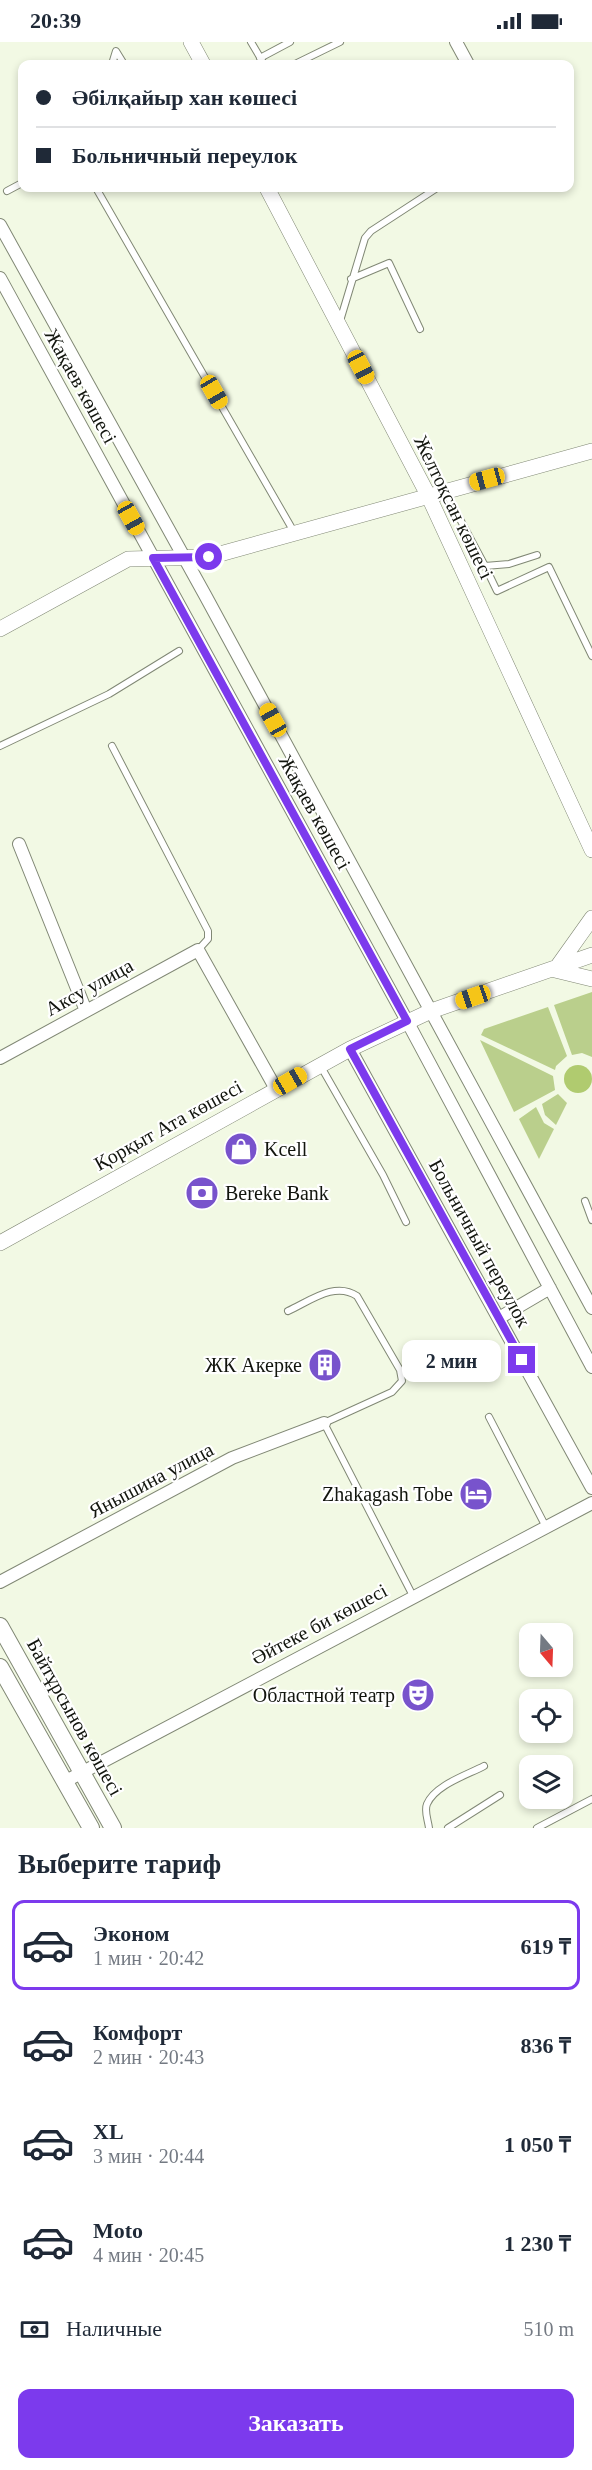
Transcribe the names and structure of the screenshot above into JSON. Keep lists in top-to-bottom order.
{
  "streets": {
    "main road": ["Байтұрсынов көшесі"],
    "street": [
      "Жақаев көшесі",
      "Желтоқсан көшесі",
      "Аксу улица",
      "Қорқыт Ата көшесі",
      "Больничный переулок",
      "Янышина улица",
      "Әйтеке би көшесі"
    ]
  },
  "crossings": [
    ["Жақаев көшесі", "Қорқыт Ата көшесі"],
    ["Қорқыт Ата көшесі", "Больничный переулок"],
    ["Әйтеке би көшесі", "Байтұрсынов көшесі"]
  ],
  "places": {
    "shop": ["Kcell"],
    "bank": ["Bereke Bank"],
    "building": ["ЖК Акерке"],
    "hotel": ["Zhakagash Tobe"],
    "theatre": ["Областной театр"]
  },
  "north": "bottom",
  "page": {
    "status": "20:39",
    "banner": ["Әбілқайыр хан көшесі", "Больничный переулок"],
    "bubble": "2 мин",
    "heading": "Выберите тариф",
    "list": [
      {
        "name": "Эконом",
        "note": "1 мин · 20:42",
        "value": "619 ₸"
      },
      {
        "name": "Комфорт",
        "note": "2 мин · 20:43",
        "value": "836 ₸"
      },
      {
        "name": "XL",
        "note": "3 мин · 20:44",
        "value": "1 050 ₸"
      },
      {
        "name": "Moto",
        "note": "4 мин · 20:45",
        "value": "1 230 ₸"
      }
    ],
    "pay": ["Наличные", "510 m"],
    "buttons": "Заказать"
  }
}
